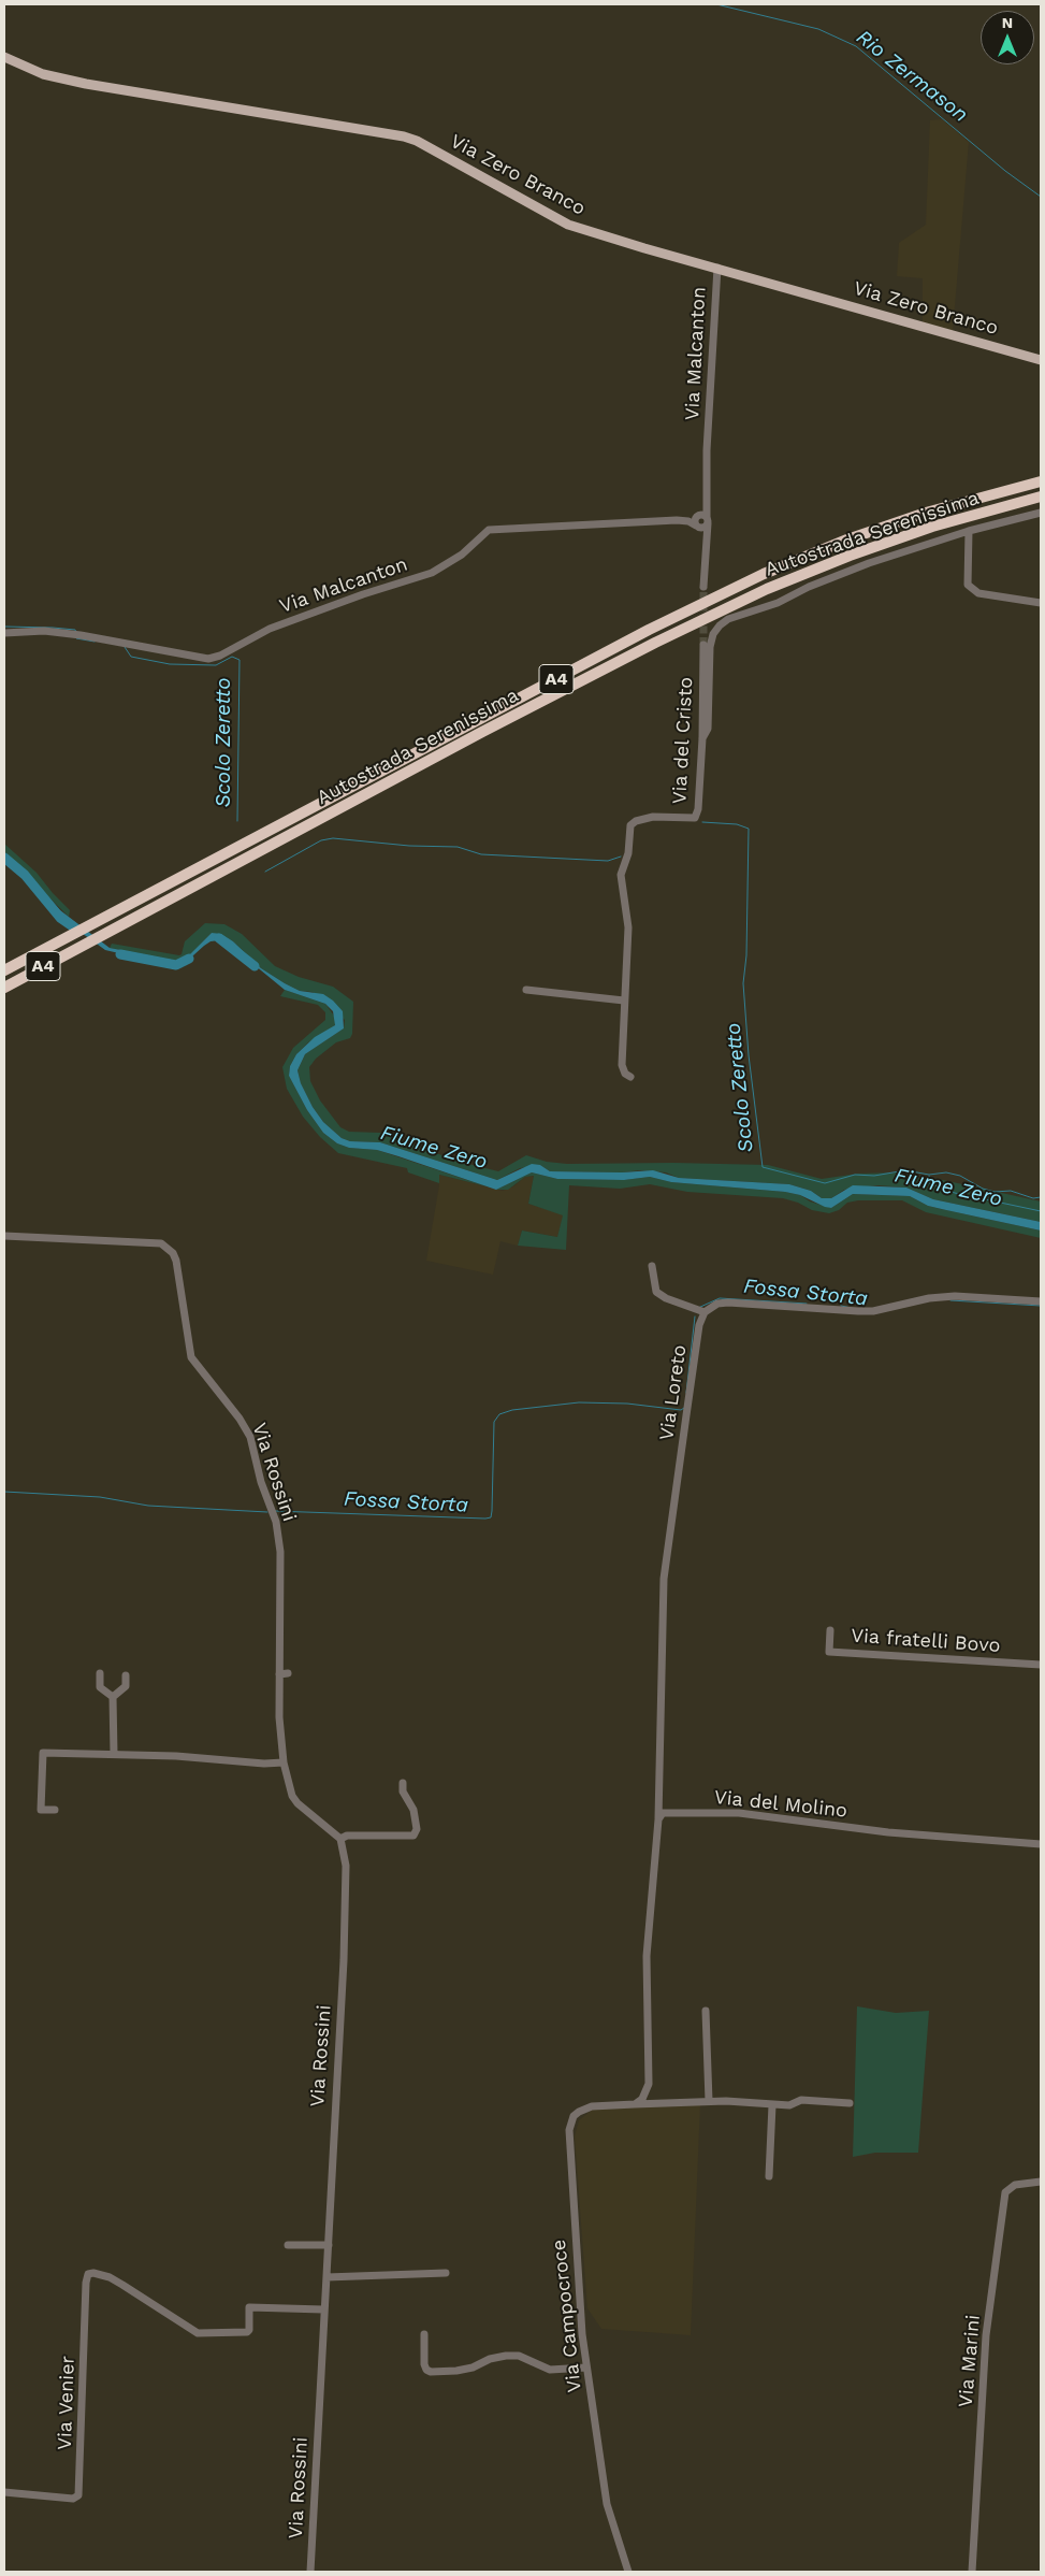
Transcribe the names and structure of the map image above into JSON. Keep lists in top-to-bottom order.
{
  "streets": {
    "highway": ["Autostrada Serenissima", "A4"],
    "main road": ["Via Zero Branco"],
    "street": [
      "Via Malcanton",
      "Via del Cristo",
      "Via Loreto",
      "Via Rossini",
      "Via fratelli Bovo",
      "Via del Molino",
      "Via Campocroce",
      "Via Marini",
      "Via Venier"
    ]
  },
  "crossings": [
    ["Via Zero Branco", "Via Malcanton"],
    ["Via Loreto", "Via del Molino"],
    ["Via Rossini", "Via Venier"]
  ],
  "water": [
    "Rio Zermason",
    "Scolo Zeretto",
    "Fiume Zero",
    "Fossa Storta"
  ],
  "north": "top"
}
